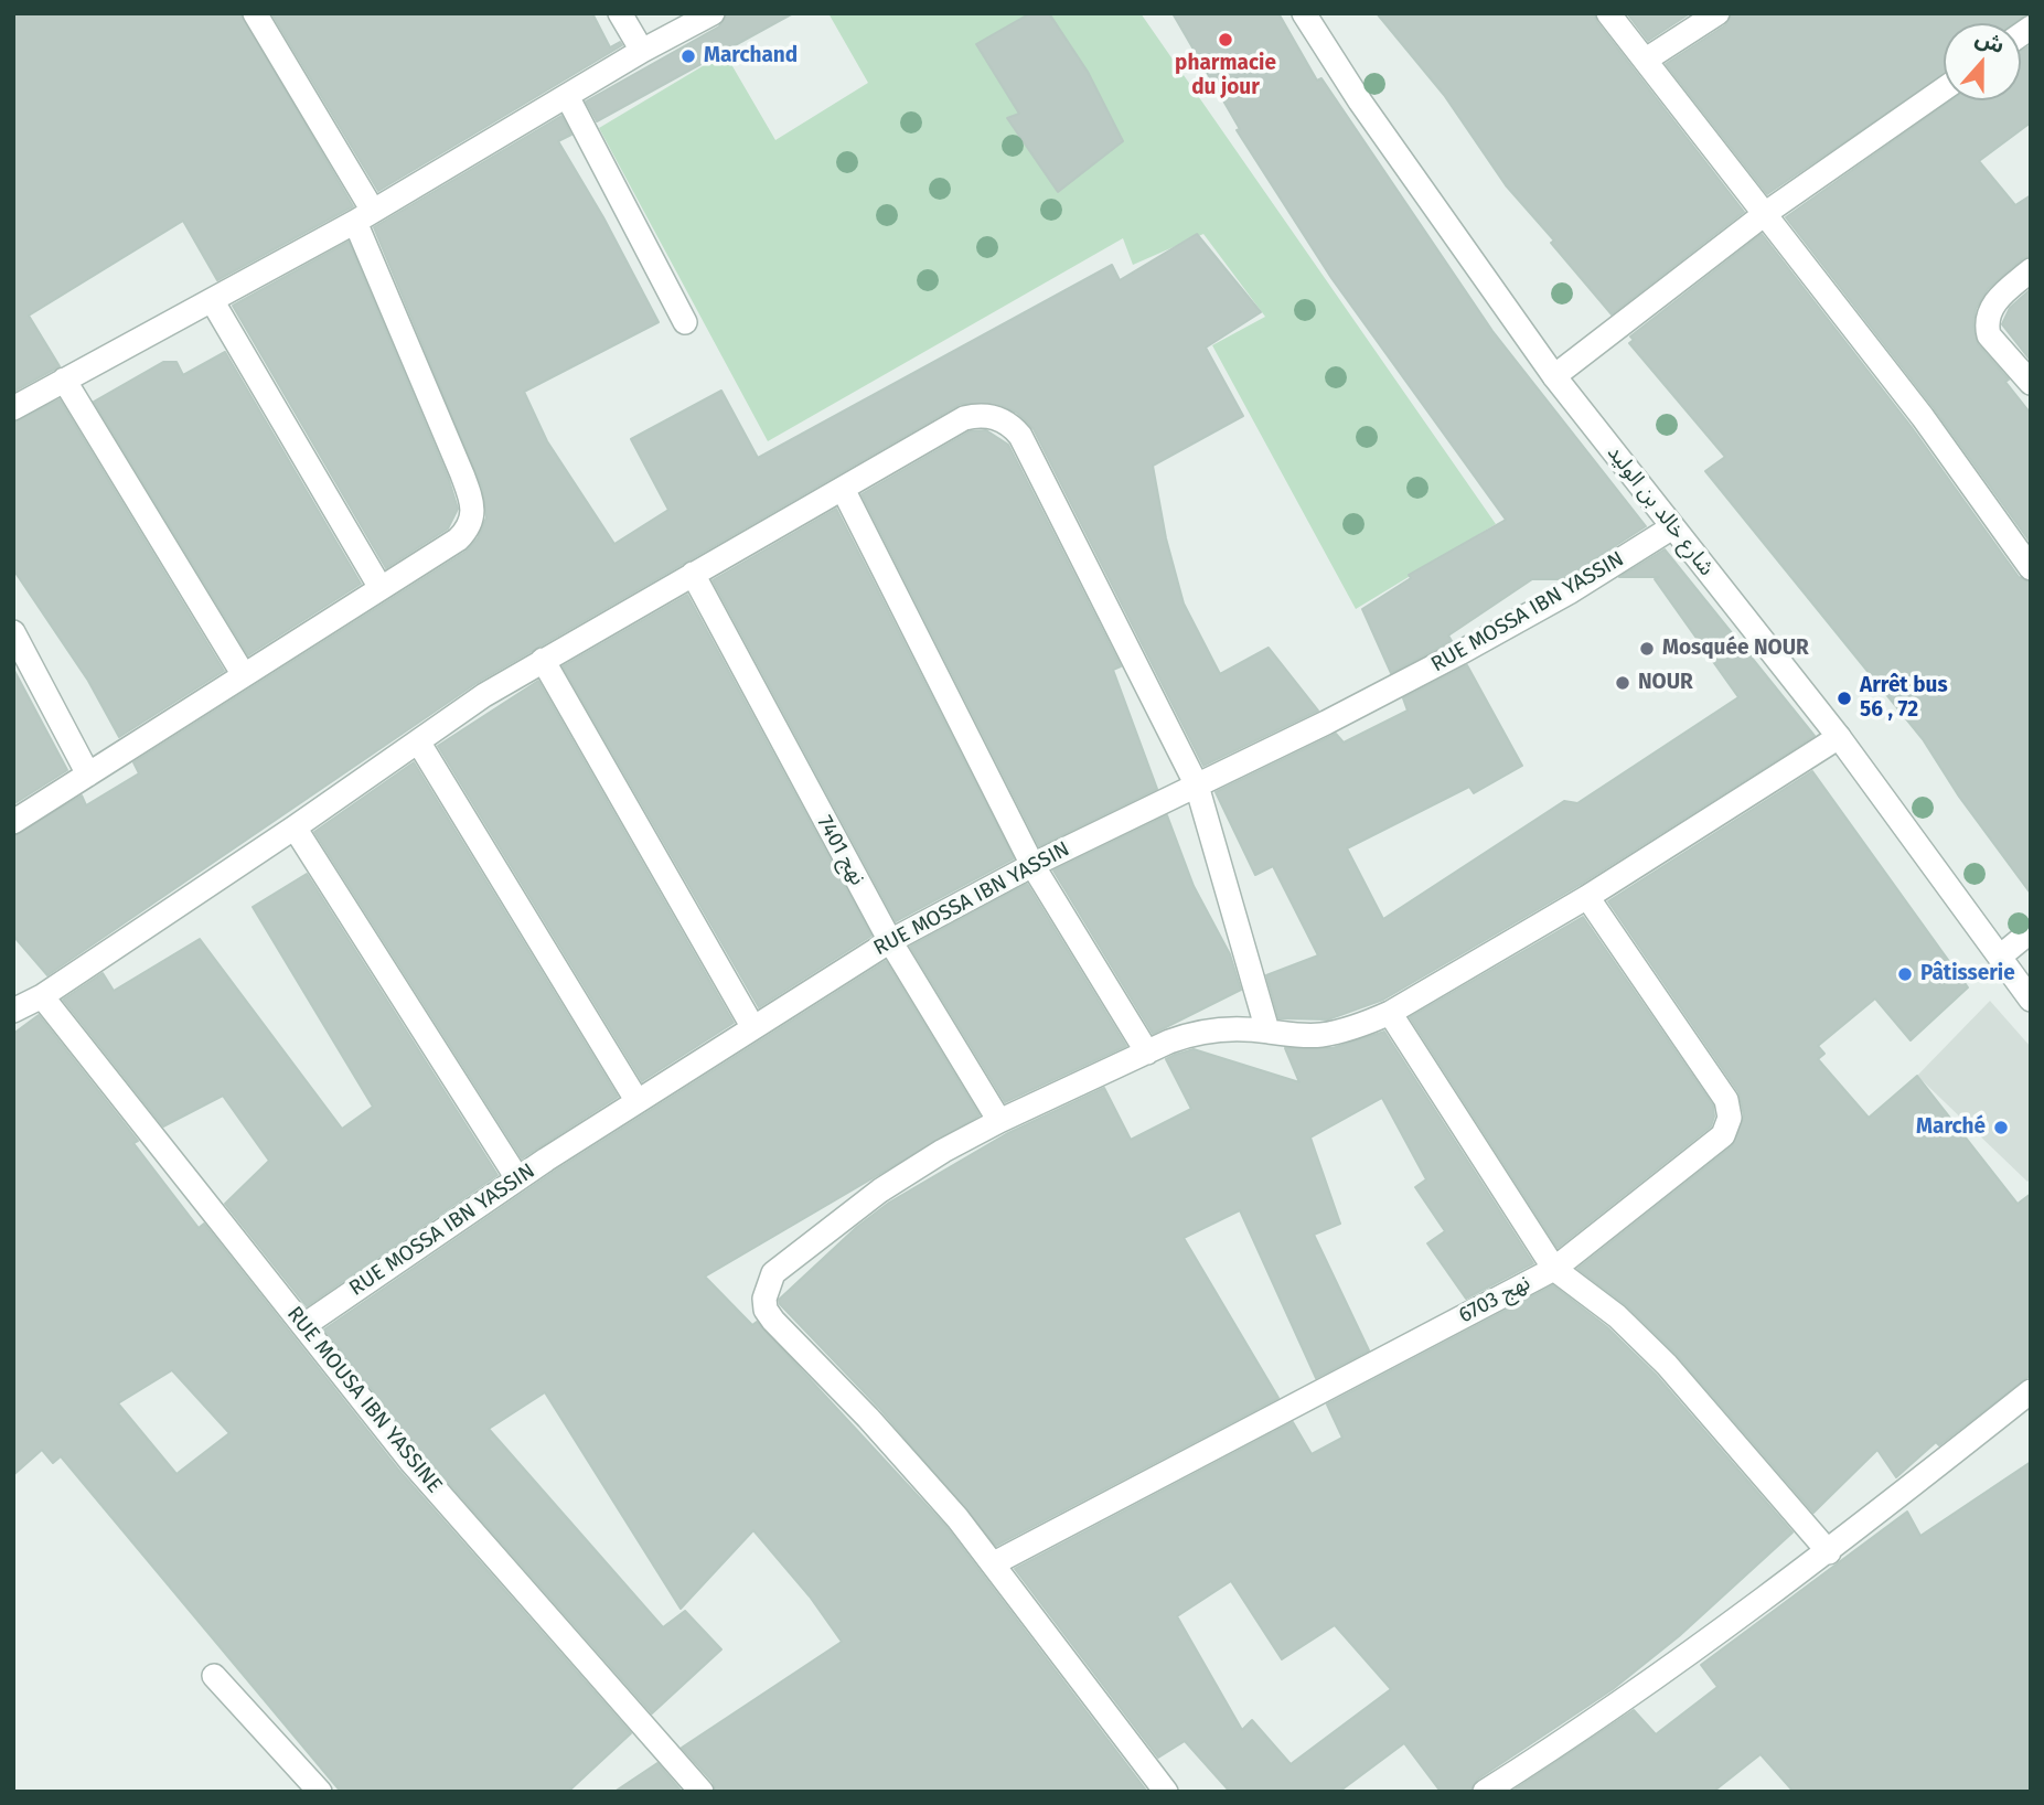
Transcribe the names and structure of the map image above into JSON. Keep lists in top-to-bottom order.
{
  "streets": {
    "street": [
      "شارع خالد بن الوليد",
      "RUE MOSSA IBN YASSIN",
      "نهج 7401",
      "نهج 6703",
      "RUE MOUSA IBN YASSINE"
    ]
  },
  "crossings": [
    ["شارع خالد بن الوليد", "RUE MOSSA IBN YASSIN"],
    ["RUE MOSSA IBN YASSIN", "نهج 7401"],
    ["RUE MOSSA IBN YASSIN", "RUE MOUSA IBN YASSINE"]
  ],
  "places": [
    "pharmacie du jour",
    "Marchand",
    "Mosquée NOUR",
    "NOUR",
    "Arrêt bus 56 , 72",
    "Pâtisserie",
    "Marché"
  ],
  "north": "top"
}
